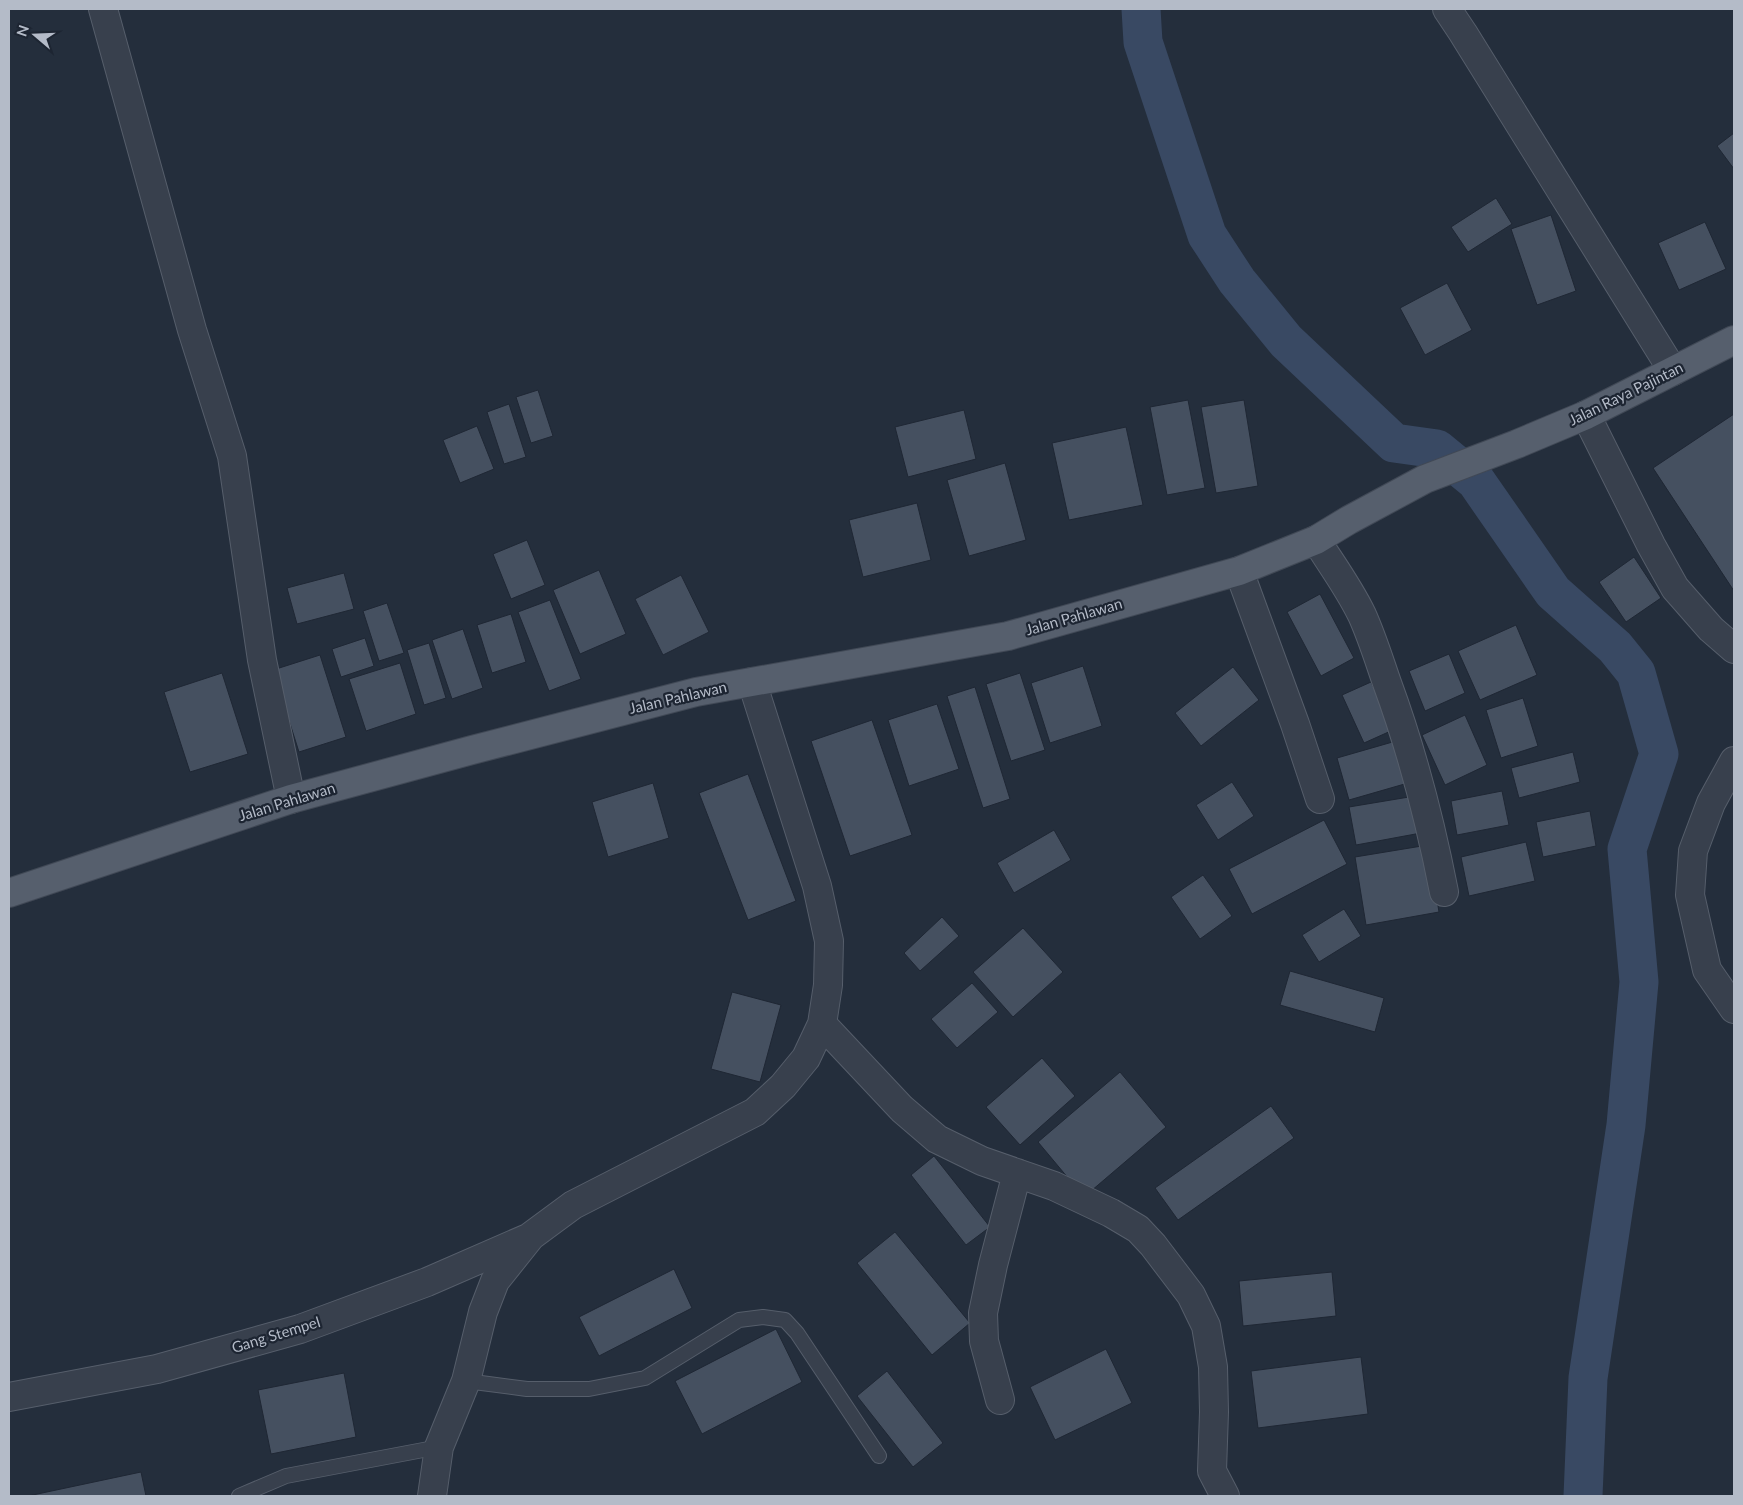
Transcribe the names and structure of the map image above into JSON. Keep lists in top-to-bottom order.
{
  "streets": {
    "main road": ["Jalan Raya Pajintan", "Jalan Pahlawan"],
    "street": ["Gang Stempel"]
  },
  "crossings": [
    ["Jalan Raya Pajintan", "Jalan Pahlawan"]
  ],
  "north": "left"
}
